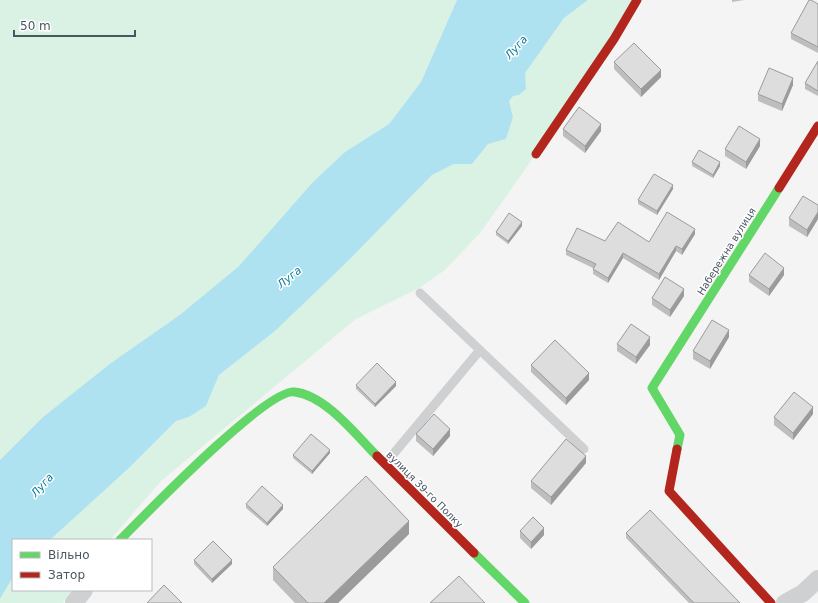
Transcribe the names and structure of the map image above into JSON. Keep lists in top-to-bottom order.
{
  "streets": {
    "street": ["Набережна вулиця", "вулиця 39-го Полку"]
  },
  "water": ["Луга"],
  "legend": ["Вільно", "Затор"],
  "scale_bar": "50 m"
}
